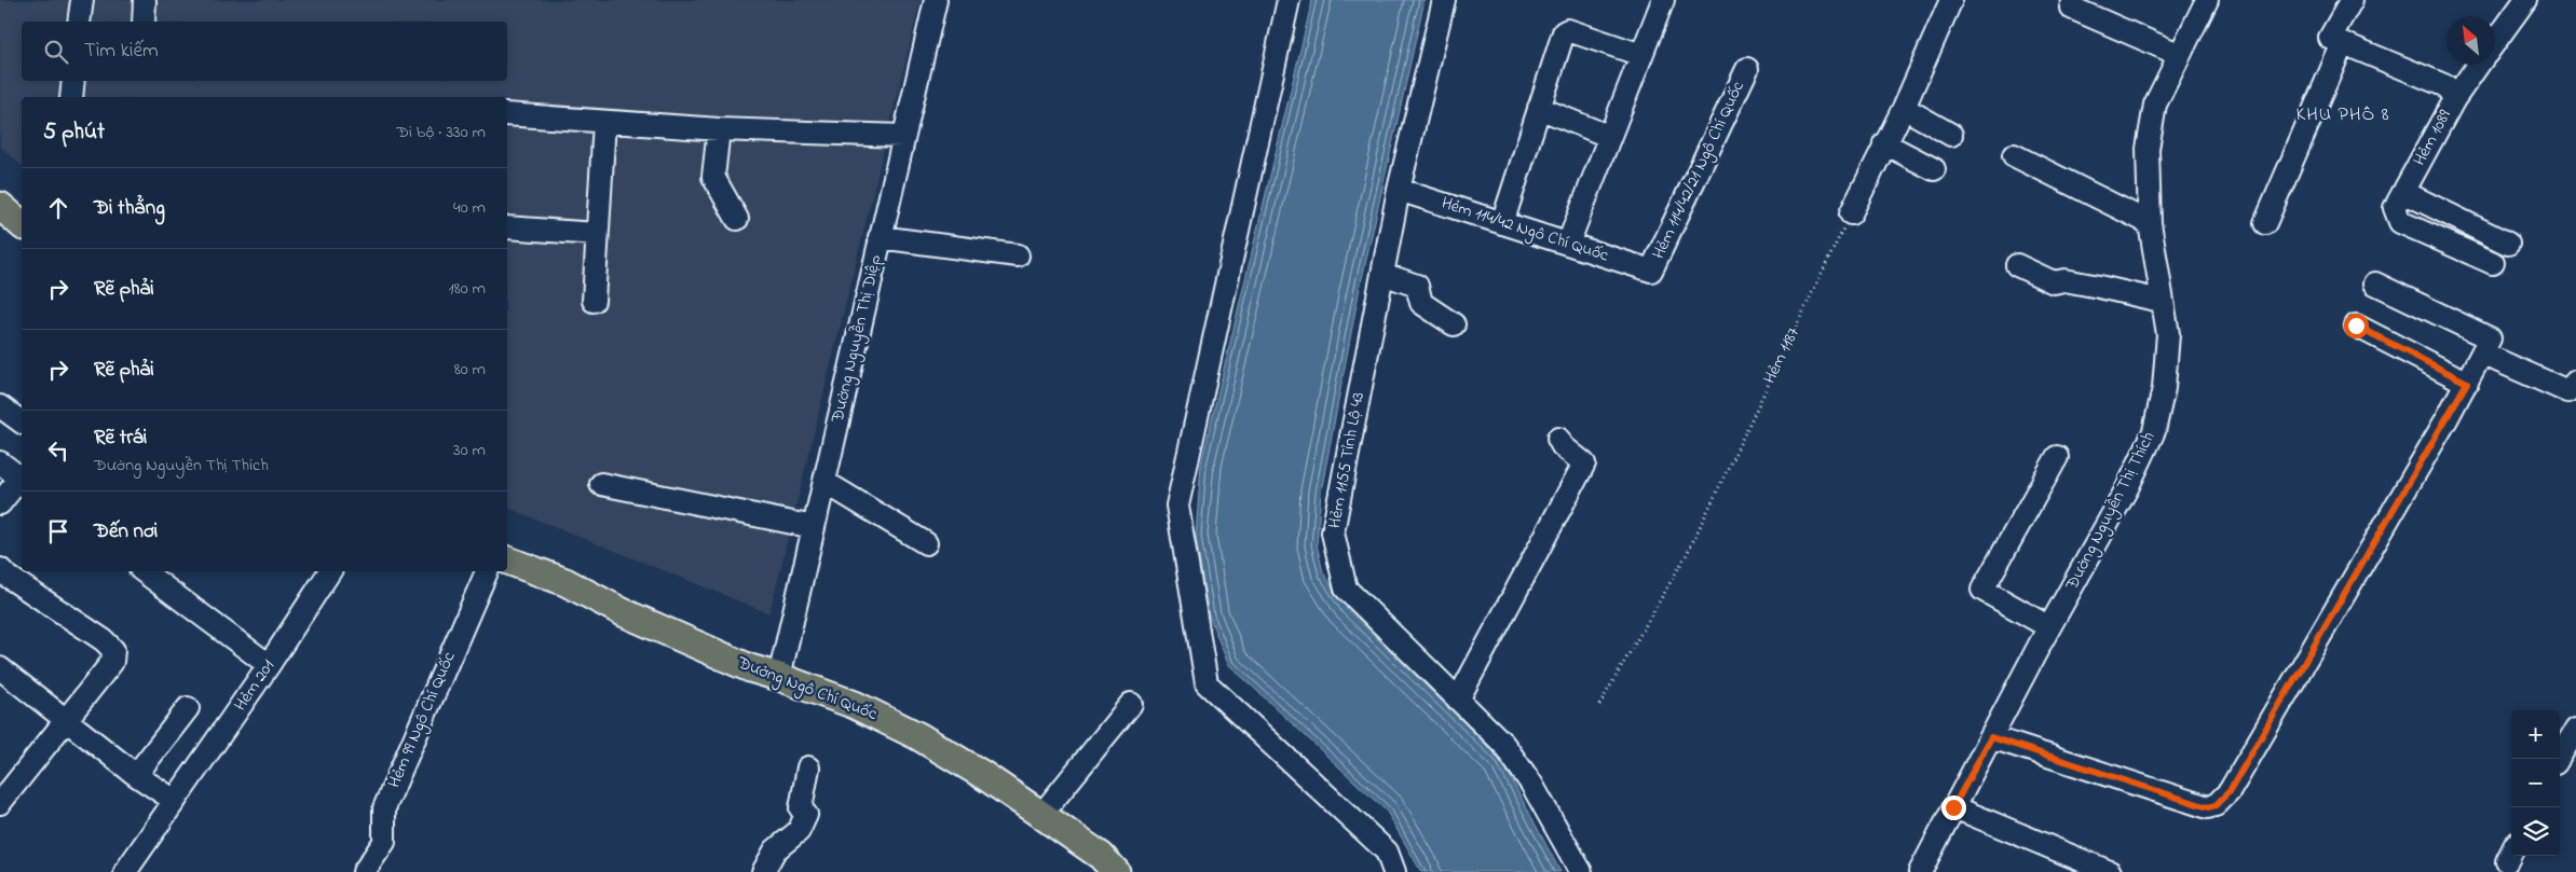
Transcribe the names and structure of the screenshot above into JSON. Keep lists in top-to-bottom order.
{
  "streets": {
    "main road": ["Đường Ngô Chí Quốc"],
    "street": [
      "Hẻm 1089",
      "Hẻm 114/42/21 Ngô Chí Quốc",
      "Hẻm 114/42 Ngô Chí Quốc",
      "Đường Nguyễn Thị Diệp",
      "Hẻm 1155 Tỉnh Lộ 43",
      "Đường Nguyễn Thị Thích",
      "Hẻm 201",
      "Hẻm 99 Ngô Chí Quốc"
    ],
    "path": ["Hẻm 1187"]
  },
  "crossings": [
    ["Hẻm 114/42/21 Ngô Chí Quốc", "Hẻm 114/42 Ngô Chí Quốc"],
    ["Hẻm 114/42 Ngô Chí Quốc", "Hẻm 1155 Tỉnh Lộ 43"],
    ["Đường Nguyễn Thị Diệp", "Đường Ngô Chí Quốc"]
  ],
  "districts": ["KHU PHỐ 8"],
  "north": "top left",
  "page": {
    "search": "Tìm kiếm",
    "heading": ["5 phút", "Đi bộ · 330 m"],
    "list": [
      ["Đi thẳng", "40 m"],
      ["Rẽ phải", "180 m"],
      ["Rẽ phải", "80 m"],
      ["Rẽ trái", "Đường Nguyễn Thị Thích", "30 m"],
      "Đến nơi"
    ],
    "map_buttons": ["+", "−"]
  }
}
